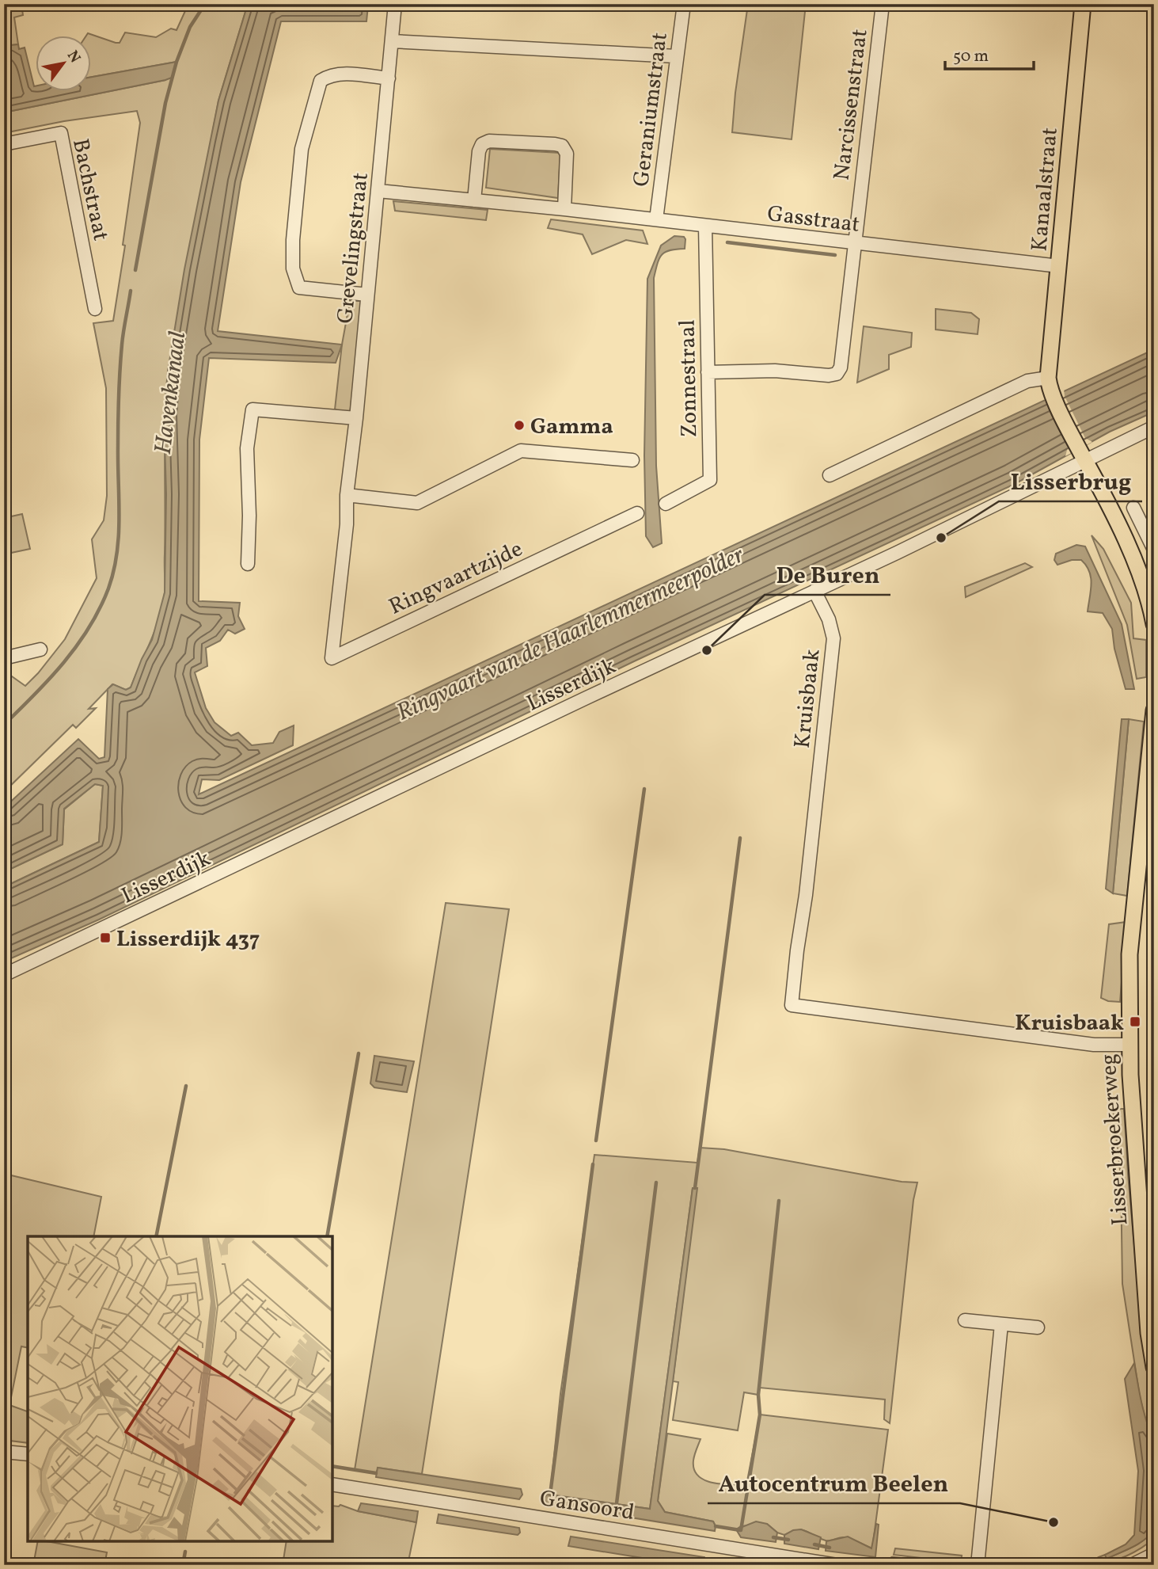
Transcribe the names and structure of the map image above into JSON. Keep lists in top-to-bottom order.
{
  "streets": {
    "main road": ["Kanaalstraat", "Lisserbroekerweg"],
    "street": [
      "Narcissenstraat",
      "Geraniumstraat",
      "Bachstraat",
      "Gasstraat",
      "Grevelingstraat",
      "Zonnestraal",
      "Ringvaartzijde",
      "Lisserdijk",
      "Kruisbaak",
      "Gansoord"
    ]
  },
  "crossings": [
    ["Narcissenstraat", "Gasstraat"],
    ["Narcissenstraat", "Zonnestraal"],
    ["Geraniumstraat", "Gasstraat"],
    ["Kanaalstraat", "Gasstraat"],
    ["Kanaalstraat", "Lisserdijk"],
    ["Gasstraat", "Grevelingstraat"],
    ["Gasstraat", "Zonnestraal"],
    ["Grevelingstraat", "Ringvaartzijde"],
    ["Lisserdijk", "Kruisbaak"],
    ["Kruisbaak", "Lisserbroekerweg"]
  ],
  "water": ["Havenkanaal", "Ringvaart van de Haarlemmermeerpolder"],
  "places": {
    "other": [
      "Gamma",
      "Lisserbrug",
      "De Buren",
      "Autocentrum Beelen"
    ],
    "transit": ["Lisserdijk 437", "Kruisbaak"]
  },
  "scale_bar": "50 m",
  "north": "top right"
}
